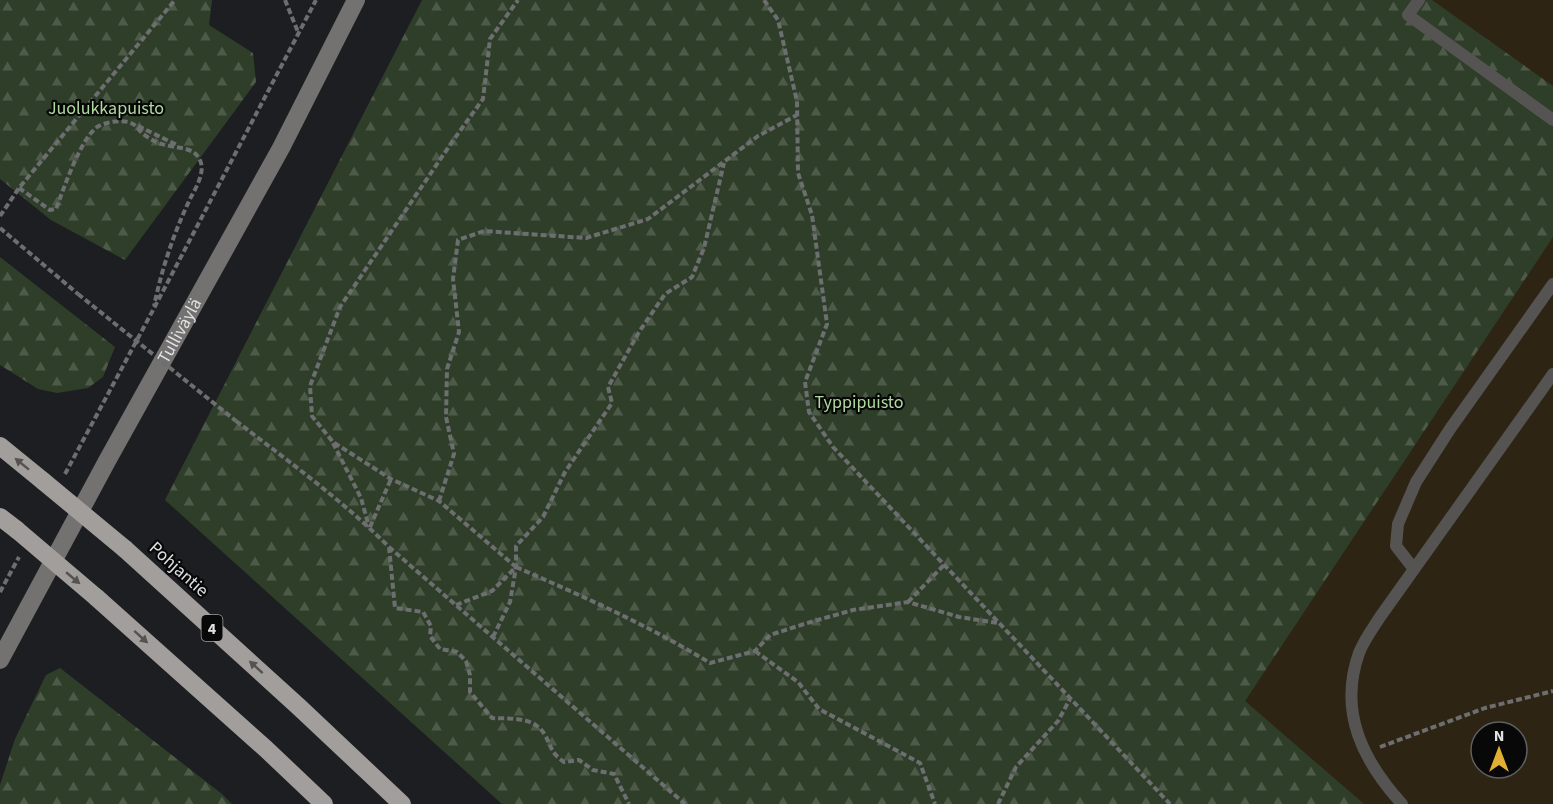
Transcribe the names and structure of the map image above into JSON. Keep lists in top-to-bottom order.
{
  "streets": {
    "highway": ["Pohjantie", "4"],
    "main road": ["Tulliväylä"]
  },
  "parks": ["Juolukkapuisto", "Typpipuisto"],
  "north": "top"
}
